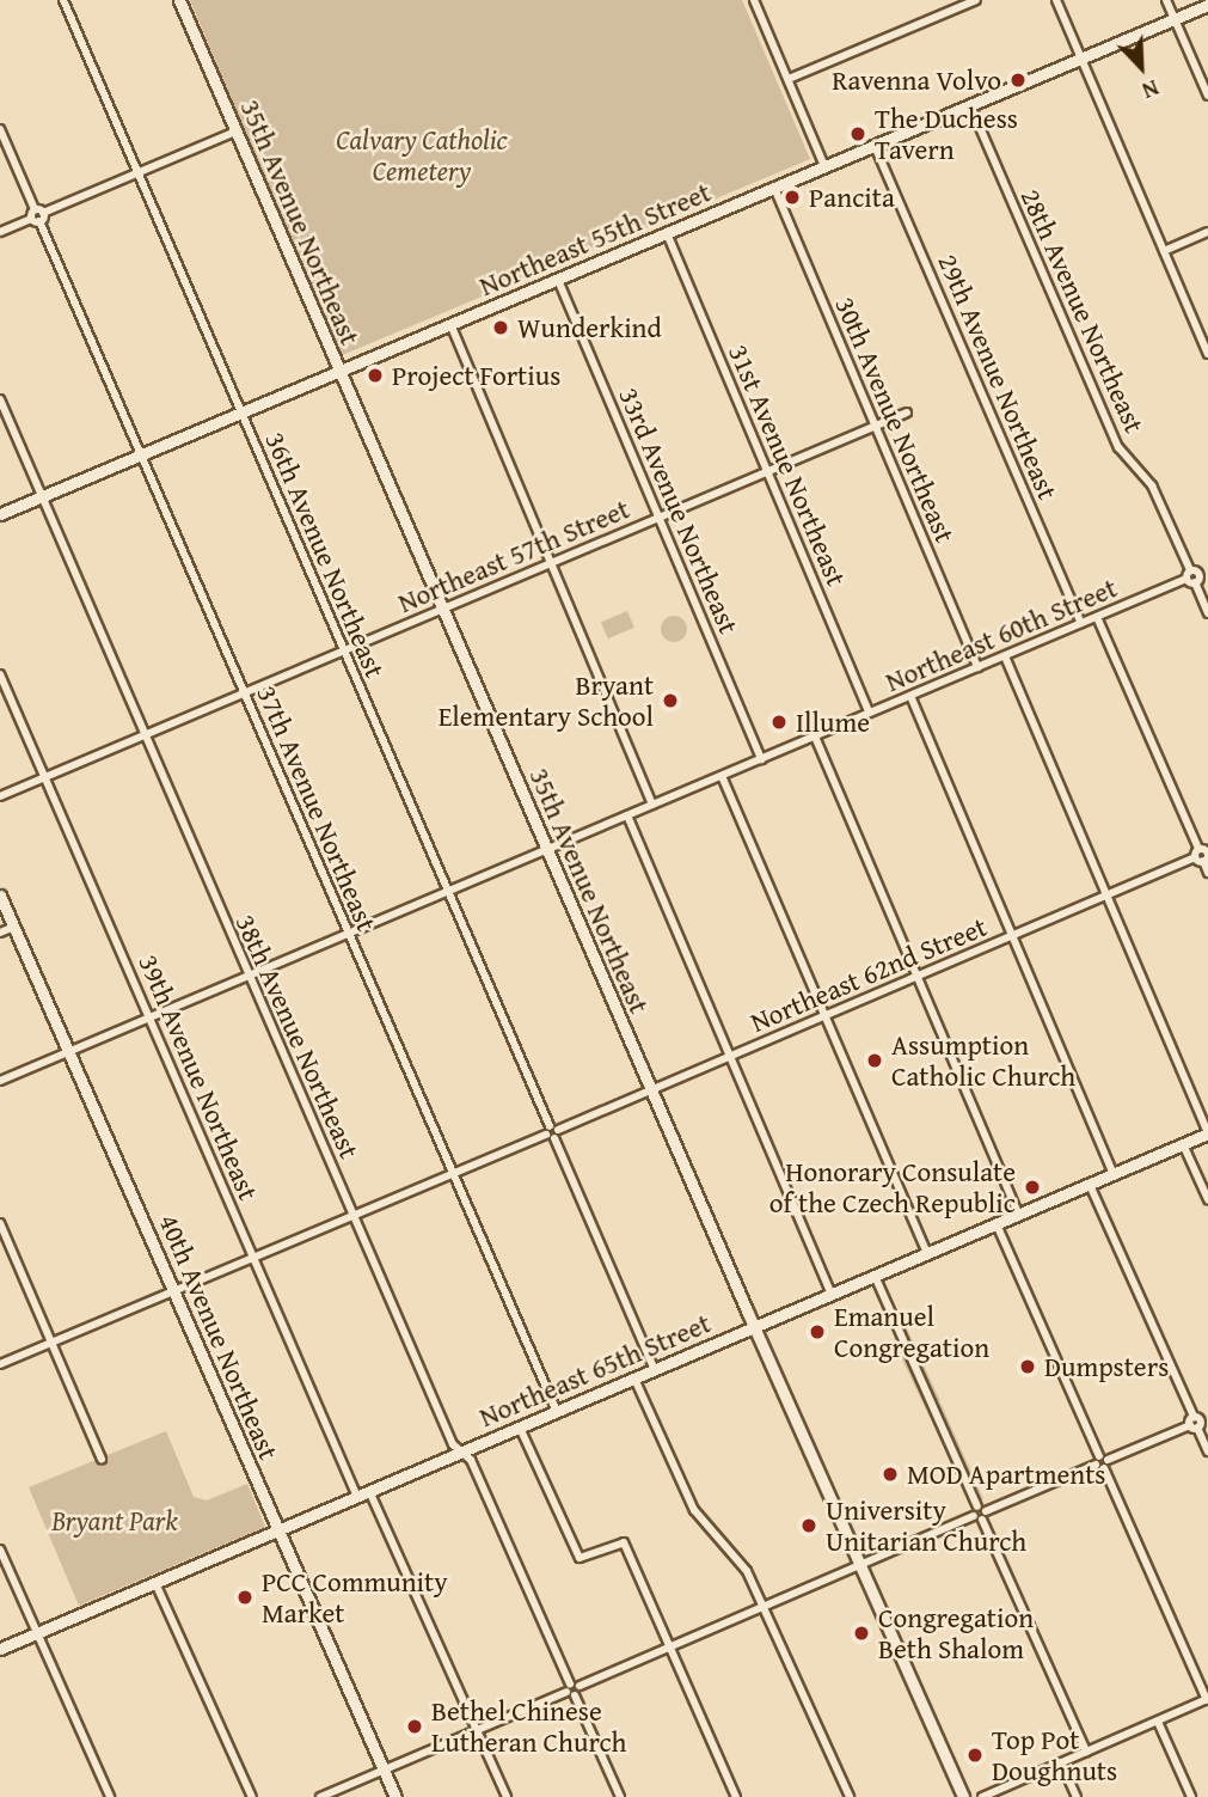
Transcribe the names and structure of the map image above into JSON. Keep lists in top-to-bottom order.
{
  "streets": {
    "main road": [
      "35th Avenue Northeast",
      "Northeast 55th Street",
      "40th Avenue Northeast",
      "Northeast 65th Street"
    ],
    "street": [
      "28th Avenue Northeast",
      "29th Avenue Northeast",
      "30th Avenue Northeast",
      "31st Avenue Northeast",
      "33rd Avenue Northeast",
      "36th Avenue Northeast",
      "Northeast 57th Street",
      "Northeast 60th Street",
      "37th Avenue Northeast",
      "Northeast 62nd Street",
      "38th Avenue Northeast",
      "39th Avenue Northeast"
    ]
  },
  "crossings": [
    ["35th Avenue Northeast", "Northeast 55th Street"],
    ["35th Avenue Northeast", "Northeast 57th Street"],
    ["35th Avenue Northeast", "Northeast 60th Street"],
    ["35th Avenue Northeast", "Northeast 62nd Street"],
    ["35th Avenue Northeast", "Northeast 65th Street"],
    ["Northeast 55th Street", "28th Avenue Northeast"],
    ["Northeast 55th Street", "29th Avenue Northeast"],
    ["Northeast 55th Street", "30th Avenue Northeast"],
    ["Northeast 55th Street", "31st Avenue Northeast"],
    ["Northeast 55th Street", "33rd Avenue Northeast"],
    ["Northeast 55th Street", "36th Avenue Northeast"],
    ["Northeast 55th Street", "37th Avenue Northeast"],
    ["Northeast 55th Street", "38th Avenue Northeast"],
    ["28th Avenue Northeast", "Northeast 60th Street"],
    ["29th Avenue Northeast", "Northeast 60th Street"],
    ["30th Avenue Northeast", "Northeast 57th Street"],
    ["30th Avenue Northeast", "Northeast 60th Street"],
    ["31st Avenue Northeast", "Northeast 57th Street"],
    ["31st Avenue Northeast", "Northeast 60th Street"],
    ["33rd Avenue Northeast", "Northeast 57th Street"],
    ["33rd Avenue Northeast", "Northeast 60th Street"],
    ["36th Avenue Northeast", "Northeast 57th Street"],
    ["36th Avenue Northeast", "Northeast 60th Street"],
    ["36th Avenue Northeast", "Northeast 62nd Street"],
    ["36th Avenue Northeast", "Northeast 65th Street"],
    ["Northeast 57th Street", "37th Avenue Northeast"],
    ["Northeast 57th Street", "38th Avenue Northeast"],
    ["Northeast 57th Street", "39th Avenue Northeast"],
    ["Northeast 60th Street", "37th Avenue Northeast"],
    ["Northeast 60th Street", "38th Avenue Northeast"],
    ["Northeast 60th Street", "39th Avenue Northeast"],
    ["Northeast 60th Street", "40th Avenue Northeast"],
    ["37th Avenue Northeast", "Northeast 62nd Street"],
    ["37th Avenue Northeast", "Northeast 65th Street"],
    ["Northeast 62nd Street", "38th Avenue Northeast"],
    ["Northeast 62nd Street", "39th Avenue Northeast"],
    ["Northeast 62nd Street", "40th Avenue Northeast"],
    ["38th Avenue Northeast", "Northeast 65th Street"],
    ["39th Avenue Northeast", "Northeast 65th Street"],
    ["40th Avenue Northeast", "Northeast 65th Street"]
  ],
  "parks": ["Calvary Catholic Cemetery", "Bryant Park"],
  "places": [
    "Ravenna Volvo",
    "The Duchess Tavern",
    "Pancita",
    "Wunderkind",
    "Project Fortius",
    "Bryant Elementary School",
    "Illume",
    "Assumption Catholic Church",
    "Honorary Consulate of the Czech Republic",
    "Emanuel Congregation",
    "Dumpsters",
    "MOD Apartments",
    "University Unitarian Church",
    "PCC Community Market",
    "Congregation Beth Shalom",
    "Bethel Chinese Lutheran Church",
    "Top Pot Doughnuts"
  ],
  "north": "bottom right"
}
